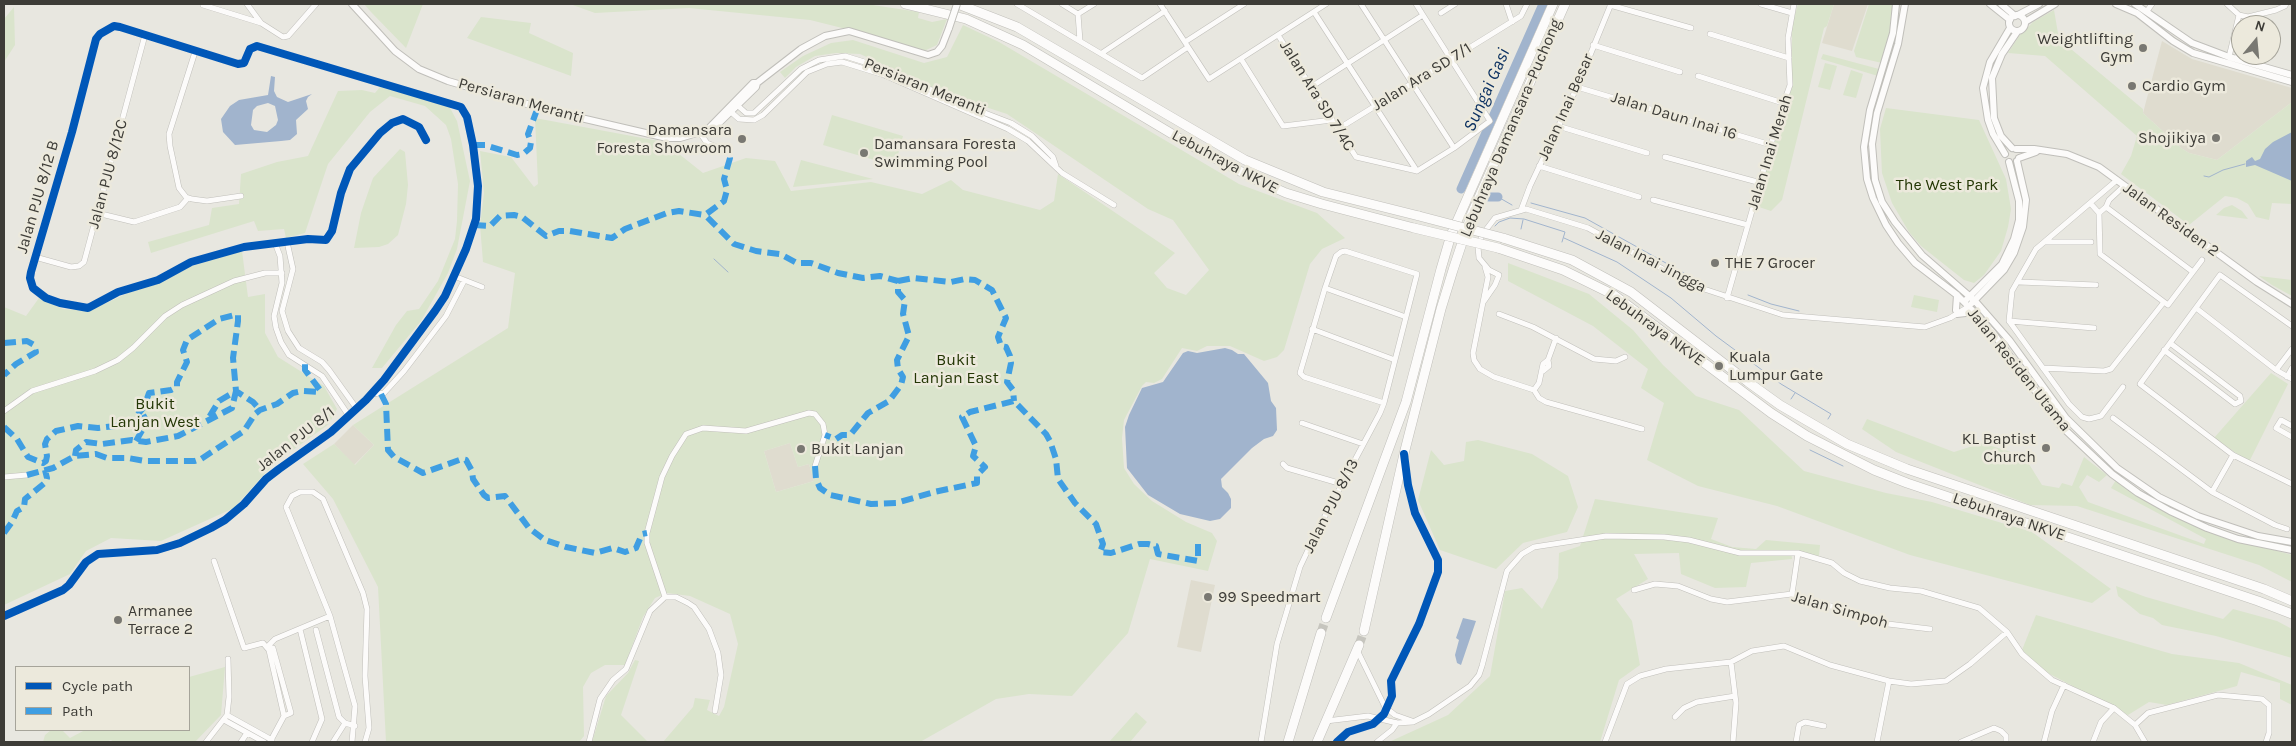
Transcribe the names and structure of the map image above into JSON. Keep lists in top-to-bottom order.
{
  "streets": {
    "highway": ["Lebuhraya Damansara–Puchong", "Lebuhraya NKVE"],
    "street": [
      "Jalan Ara SD 7/1",
      "Persiaran Meranti",
      "Jalan Ara SD 7/4C",
      "Jalan Inai Besar",
      "Jalan Daun Inai 16",
      "Jalan Inai Merah",
      "Jalan PJU 8/12C",
      "Jalan PJU 8/12 B",
      "Jalan Residen 2",
      "Jalan Inai Jingga",
      "Jalan Residen Utama",
      "Jalan PJU 8/1",
      "Jalan PJU 8/13",
      "Jalan Simpoh"
    ]
  },
  "crossings": [
    ["Jalan Ara SD 7/1", "Jalan Ara SD 7/4C"],
    ["Persiaran Meranti", "Lebuhraya NKVE"],
    ["Jalan Inai Besar", "Jalan Daun Inai 16"],
    ["Jalan Inai Besar", "Jalan Inai Jingga"],
    ["Jalan Daun Inai 16", "Jalan Inai Merah"],
    ["Jalan Inai Merah", "Jalan Inai Jingga"],
    ["Jalan PJU 8/12C", "Jalan PJU 8/12 B"],
    ["Jalan Inai Jingga", "Jalan Residen Utama"]
  ],
  "water": ["Sungai Gasi"],
  "parks": ["The West Park", "Bukit Lanjan East", "Bukit Lanjan West"],
  "places": [
    "Weightlifting Gym",
    "Cardio Gym",
    "Shojikiya",
    "Damansara Foresta Showroom",
    "Damansara Foresta Swimming Pool",
    "THE 7 Grocer",
    "Kuala Lumpur Gate",
    "KL Baptist Church",
    "Bukit Lanjan",
    "99 Speedmart",
    "Armanee Terrace 2"
  ],
  "legend": ["Cycle path", "Path"],
  "north": "top"
}
